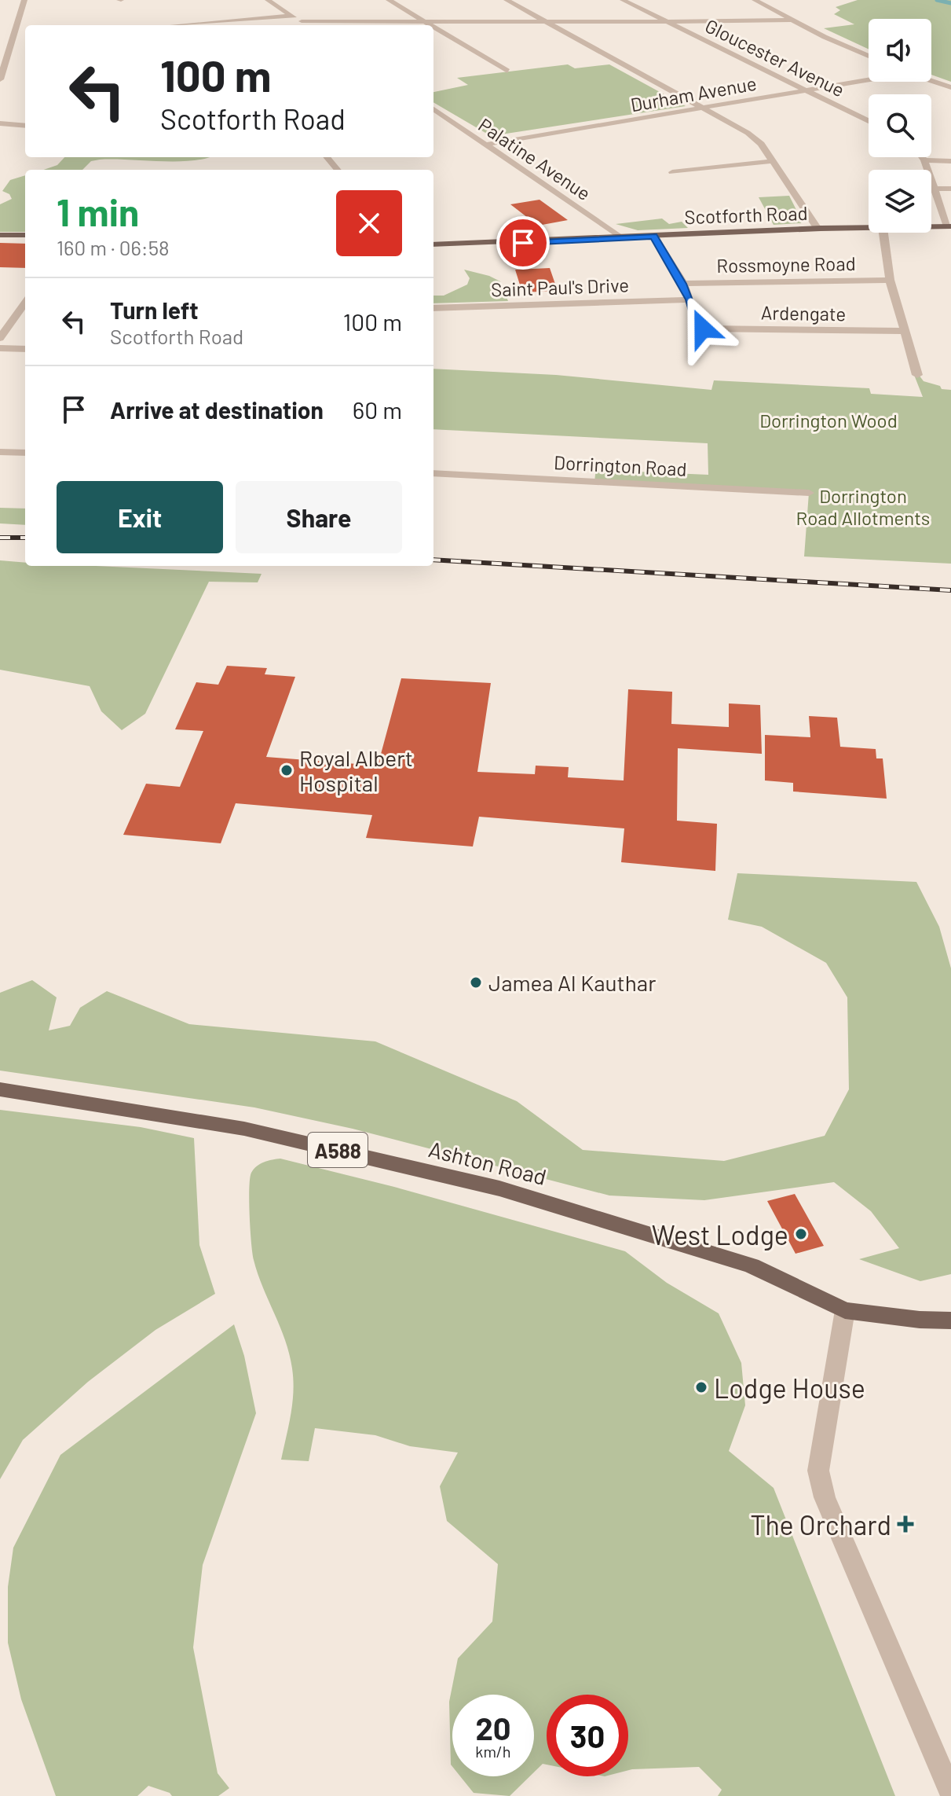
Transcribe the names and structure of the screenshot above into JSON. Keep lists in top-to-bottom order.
{
  "streets": {
    "main road": ["Scotforth Road", "A588", "Ashton Road"],
    "street": [
      "Gloucester Avenue",
      "Durham Avenue",
      "Palatine Avenue",
      "Rossmoyne Road",
      "Saint Paul's Drive",
      "Ardengate",
      "Dorrington Road"
    ]
  },
  "crossings": [
    ["Gloucester Avenue", "Durham Avenue"],
    ["Durham Avenue", "Palatine Avenue"],
    ["Palatine Avenue", "Scotforth Road"],
    ["Saint Paul's Drive", "Ardengate"]
  ],
  "parks": ["Dorrington Wood", "Dorrington Road Allotments"],
  "places": {
    "other": [
      "Royal Albert Hospital",
      "Jamea Al Kauthar",
      "West Lodge",
      "Lodge House"
    ],
    "health": ["The Orchard"]
  },
  "page": {
    "turn": ["100 m", "Scotforth Road"],
    "heading": ["1 min", "160 m · 06:58"],
    "list": [
      {
        "name": "Turn left",
        "note": "Scotforth Road",
        "value": "100 m"
      },
      {
        "name": "Arrive at destination",
        "value": "60 m"
      }
    ],
    "buttons": ["Exit", "Share"],
    "speed": "20 km/h",
    "limit": "30"
  }
}
